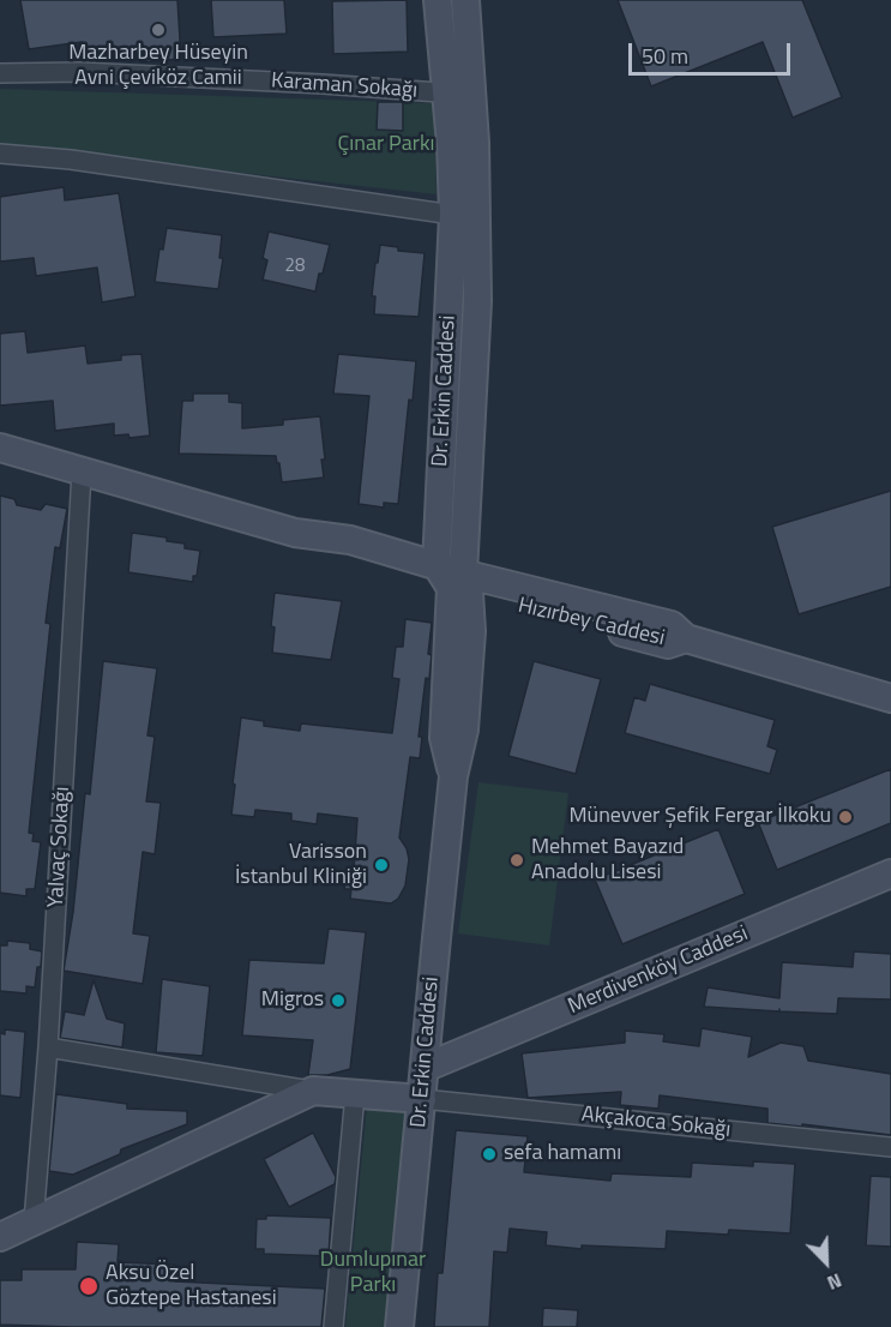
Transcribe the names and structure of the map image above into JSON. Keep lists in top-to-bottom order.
{
  "streets": {
    "street": [
      "Karaman Sokağı",
      "Dr. Erkin Caddesi",
      "Hızırbey Caddesi",
      "Yalvaç Sokağı",
      "Merdivenköy Caddesi",
      "Akçakoca Sokağı"
    ]
  },
  "crossings": [
    ["Karaman Sokağı", "Dr. Erkin Caddesi"],
    ["Dr. Erkin Caddesi", "Hızırbey Caddesi"],
    ["Dr. Erkin Caddesi", "Merdivenköy Caddesi"],
    ["Dr. Erkin Caddesi", "Akçakoca Sokağı"],
    ["Hızırbey Caddesi", "Yalvaç Sokağı"]
  ],
  "parks": ["Çınar Parkı", "Dumlupınar Parkı"],
  "places": [
    "Mazharbey Hüseyin Avni Çeviköz Camii",
    "Münevver Şefik Fergar İlkoku",
    "Mehmet Bayazıd Anadolu Lisesi",
    "Varisson İstanbul Kliniği",
    "Migros",
    "sefa hamamı",
    "Aksu Özel Göztepe Hastanesi"
  ],
  "house_numbers": ["28"],
  "scale_bar": "50 m",
  "north": "bottom right"
}
